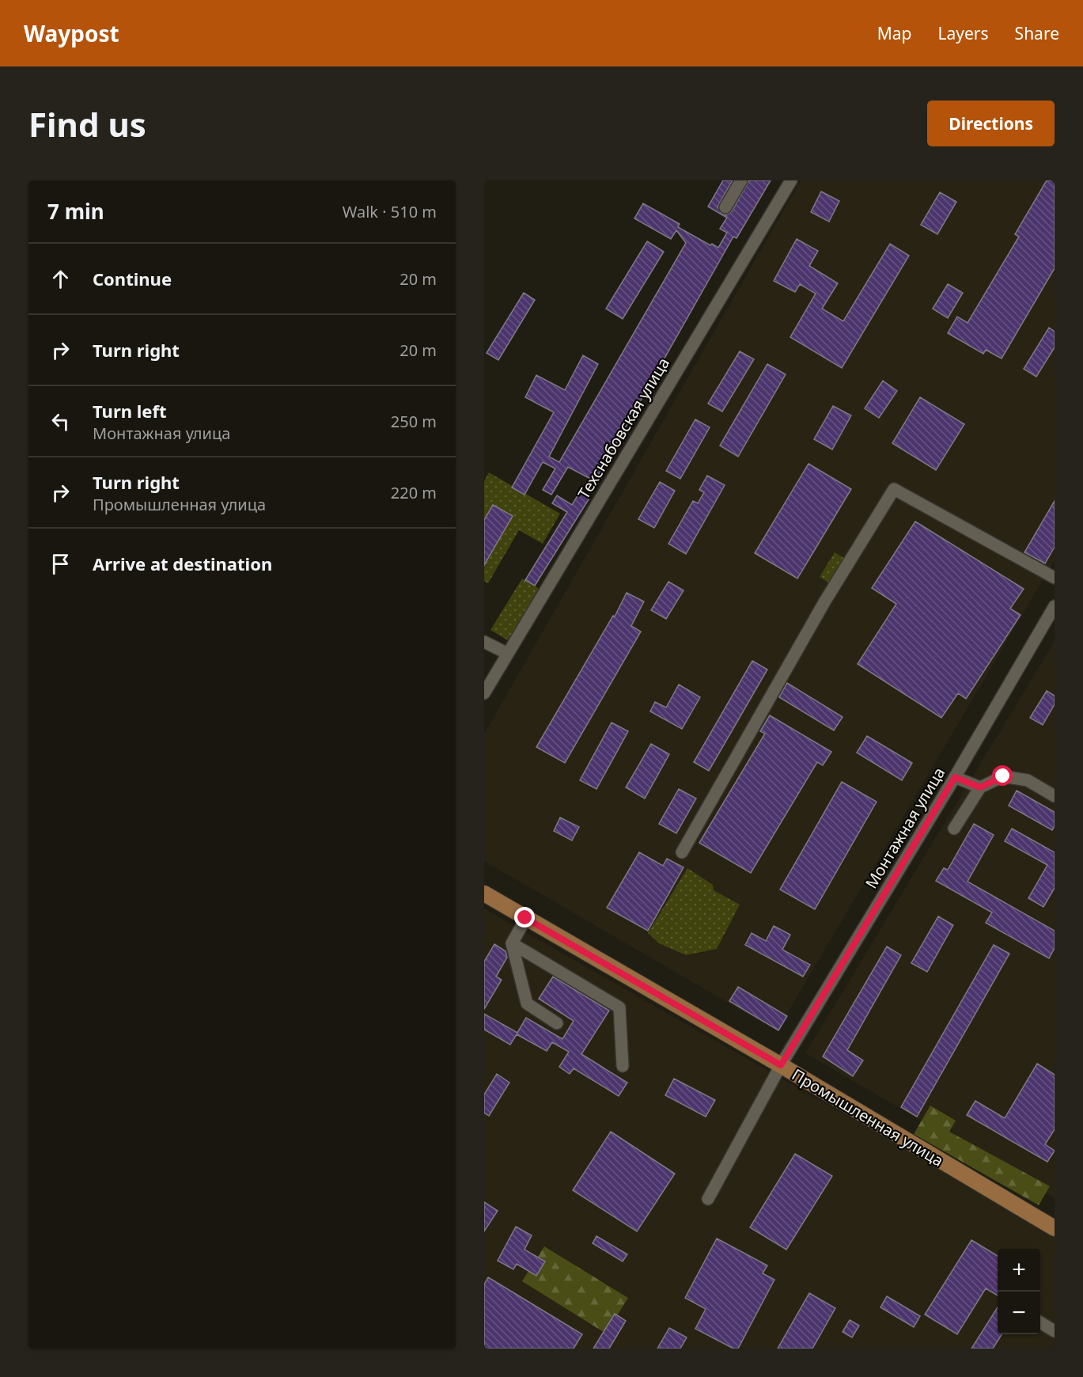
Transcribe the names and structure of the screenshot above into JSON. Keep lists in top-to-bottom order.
{
  "streets": {
    "main road": ["Промышленная улица"],
    "street": ["Техснабовская улица", "Монтажная улица"]
  },
  "crossings": [
    ["Монтажная улица", "Промышленная улица"]
  ],
  "page": {
    "header": "Waypost",
    "nav": ["Map", "Layers", "Share"],
    "buttons": "Directions",
    "title": "Find us",
    "heading": ["7 min", "Walk · 510 m"],
    "list": [
      ["Continue", "20 m"],
      ["Turn right", "20 m"],
      ["Turn left", "Монтажная улица", "250 m"],
      ["Turn right", "Промышленная улица", "220 m"],
      "Arrive at destination"
    ],
    "map_buttons": ["+", "−"]
  }
}
